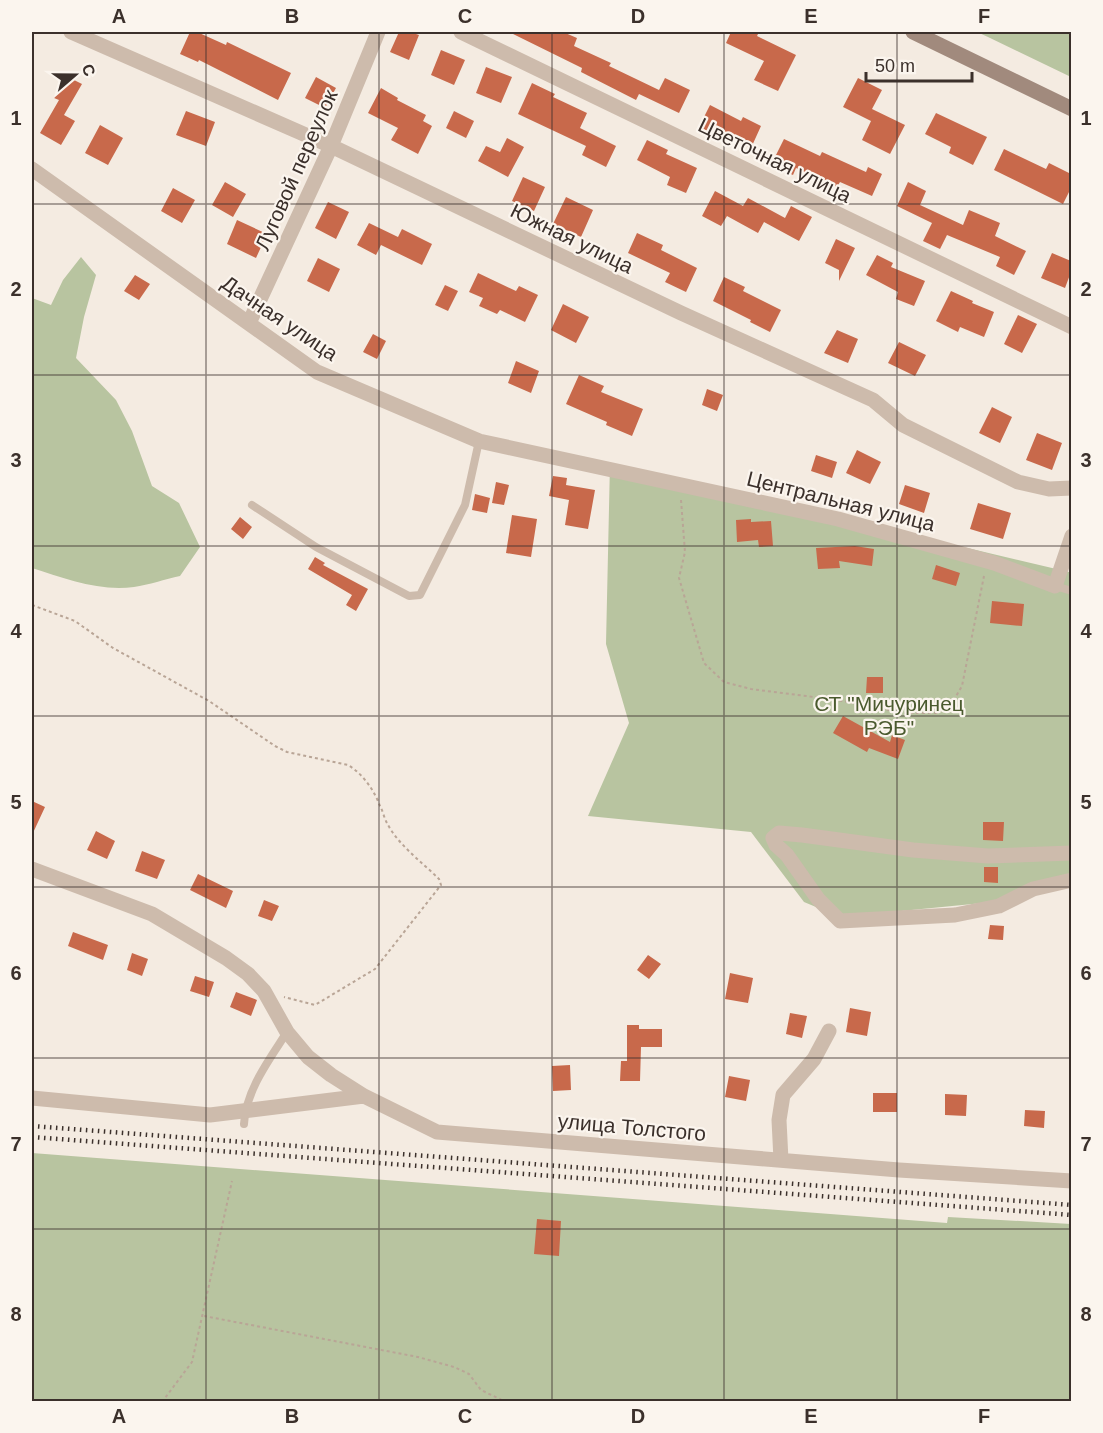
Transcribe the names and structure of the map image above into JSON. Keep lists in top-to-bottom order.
{
  "streets": {
    "street": [
      "Цветочная улица",
      "Луговой переулок",
      "Южная улица",
      "Дачная улица",
      "Центральная улица",
      "улица Толстого"
    ]
  },
  "crossings": [
    ["Луговой переулок", "Южная улица"],
    ["Луговой переулок", "Дачная улица"],
    ["Дачная улица", "Центральная улица"]
  ],
  "parks": ["СТ \"Мичуринец РЭБ\""],
  "scale_bar": "50 m",
  "north": "right",
  "grid": {
    "columns": [
      "A",
      "B",
      "C",
      "D",
      "E",
      "F"
    ],
    "rows": [
      "1",
      "2",
      "3",
      "4",
      "5",
      "6",
      "7",
      "8"
    ]
  }
}
